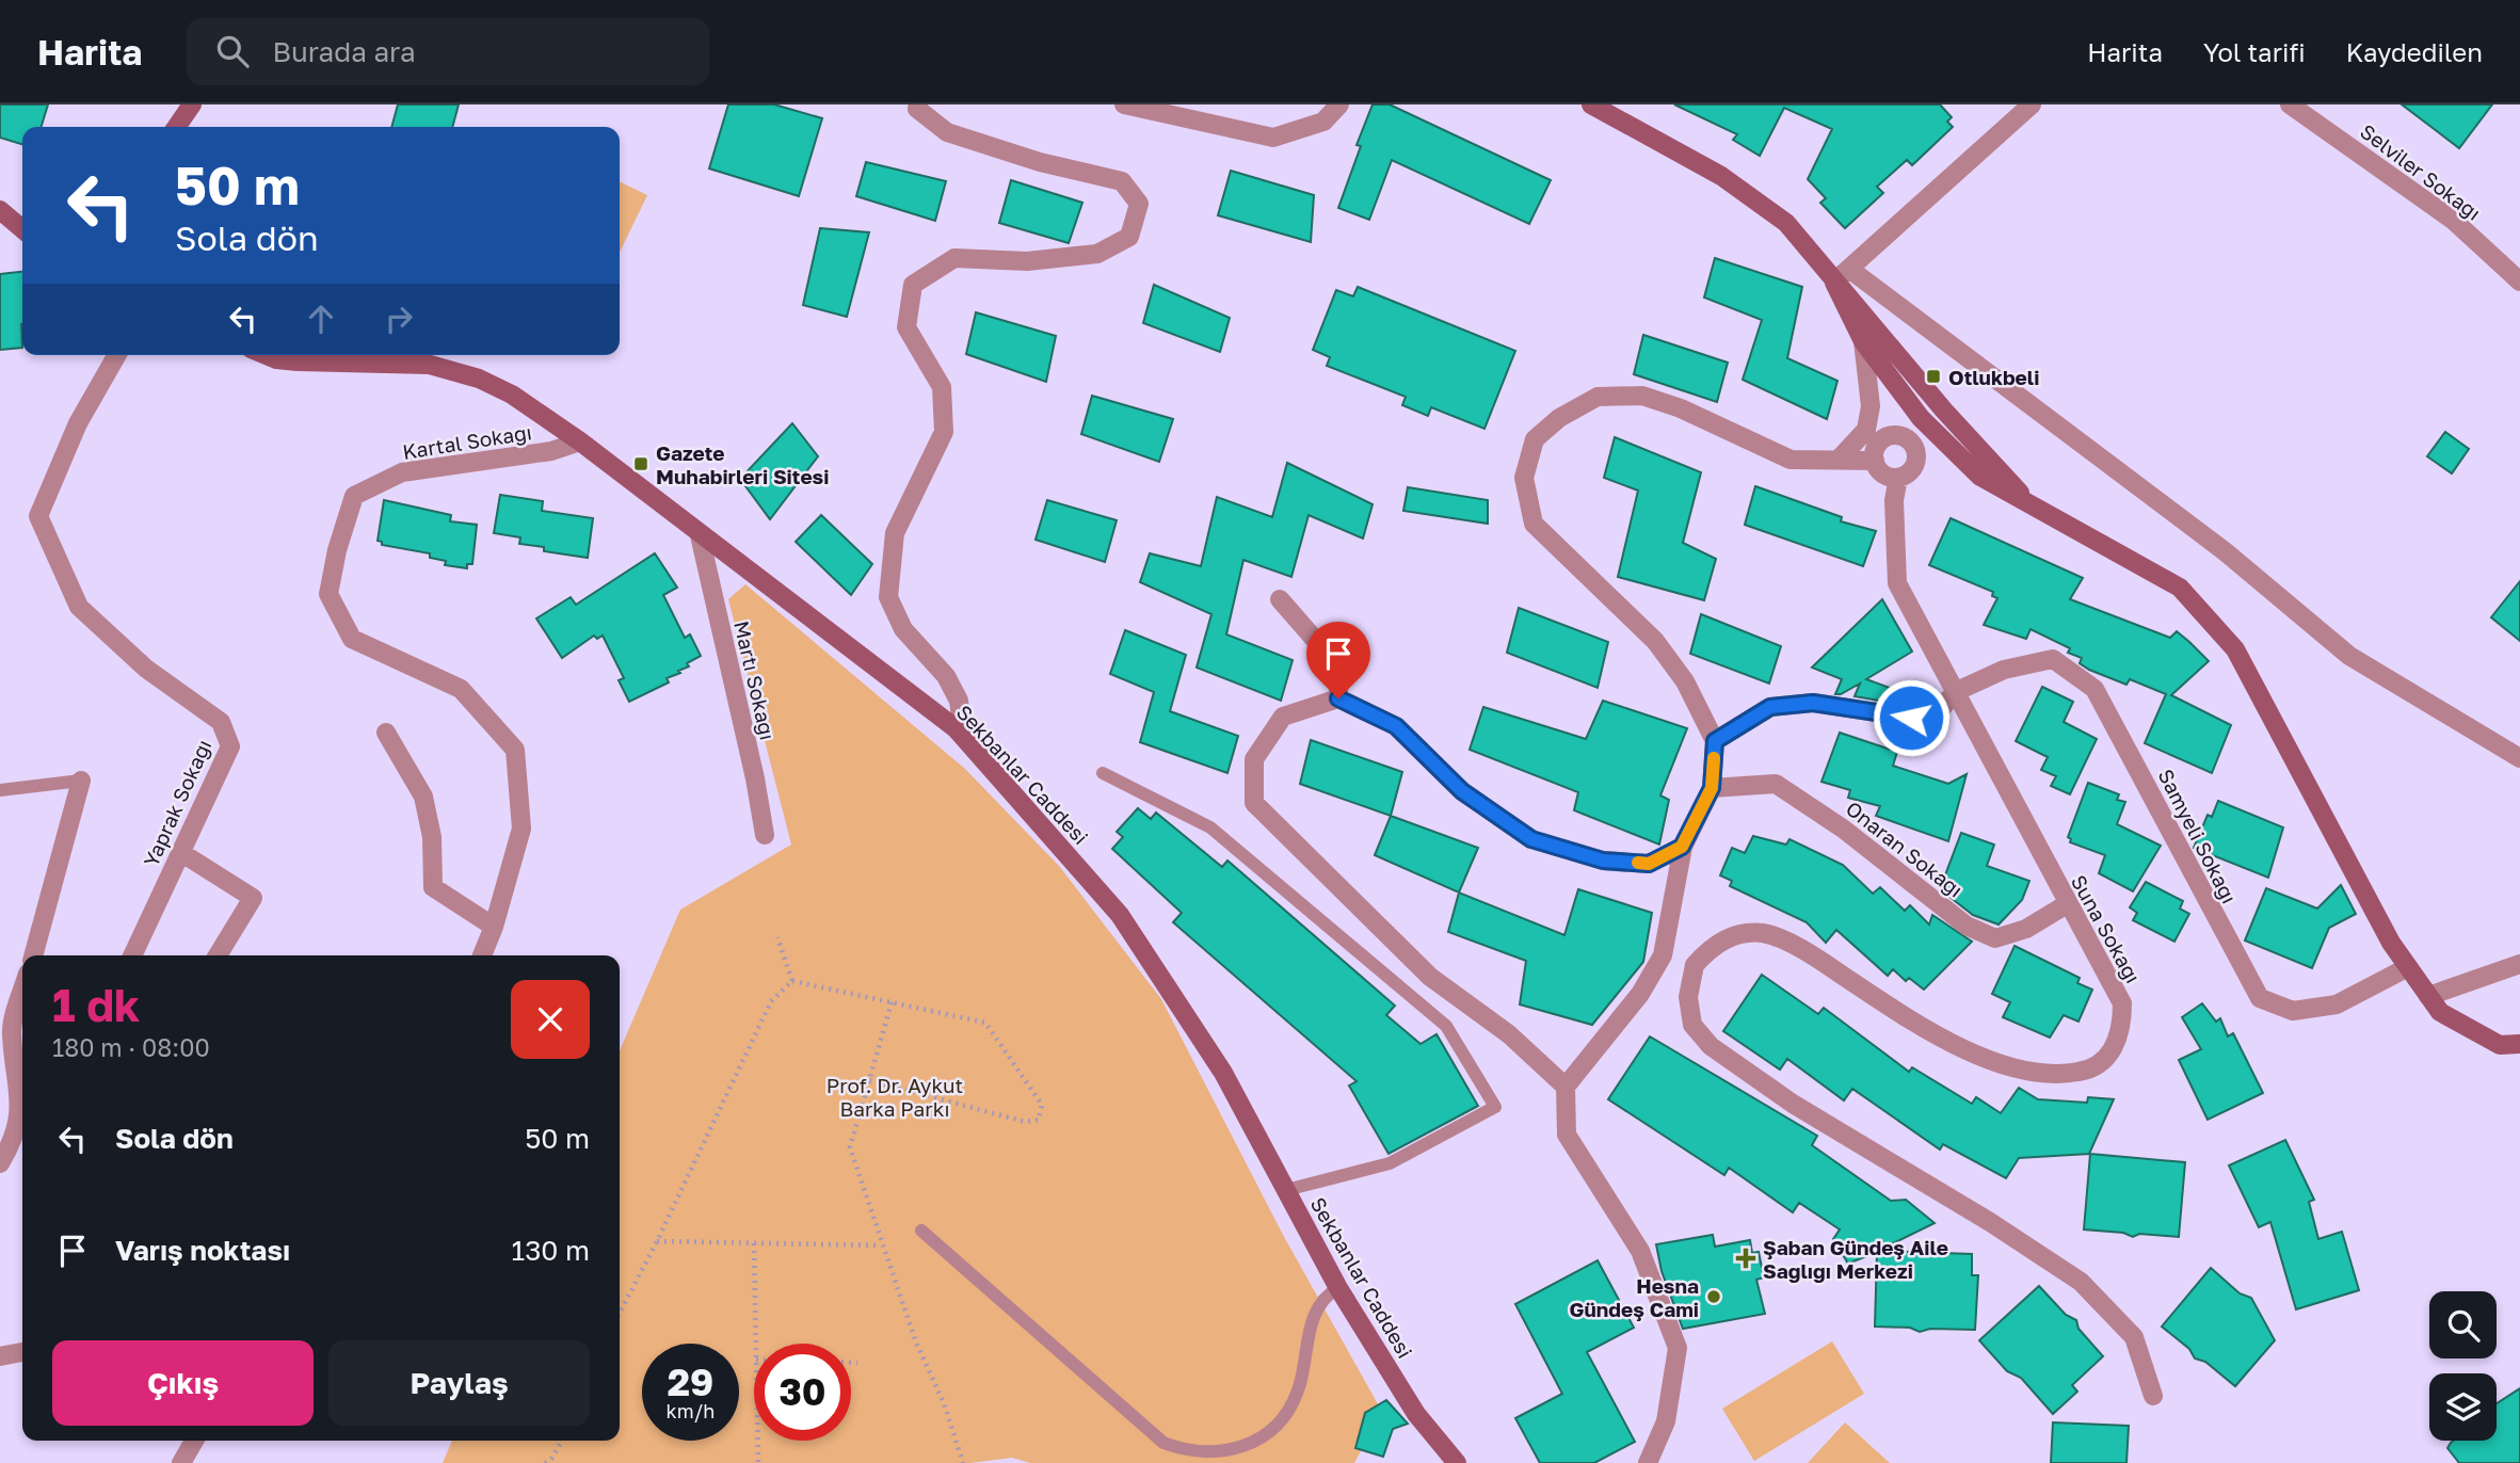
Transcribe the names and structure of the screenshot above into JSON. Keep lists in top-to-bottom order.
{
  "streets": {
    "main road": ["Sekbanlar Caddesi"],
    "street": [
      "Selviler Sokağı",
      "Kartal Sokağı",
      "Martı Sokağı",
      "Yaprak Sokağı",
      "Samyeli Sokağı",
      "Onaran Sokağı",
      "Suna Sokağı"
    ]
  },
  "crossings": [
    ["Kartal Sokağı", "Sekbanlar Caddesi"],
    ["Martı Sokağı", "Sekbanlar Caddesi"],
    ["Samyeli Sokağı", "Suna Sokağı"],
    ["Onaran Sokağı", "Suna Sokağı"]
  ],
  "parks": ["Prof. Dr. Aykut Barka Parkı"],
  "places": {
    "transit": ["Otlukbeli", "Gazete Muhabirleri Sitesi"],
    "health": ["Şaban Gündeş Aile Sağlığı Merkezi"],
    "other": ["Hesna Gündeş Cami"]
  },
  "page": {
    "header": "Harita",
    "search": "Burada ara",
    "nav": ["Harita", "Yol tarifi", "Kaydedilen"],
    "turn": ["50 m", "Sola dön"],
    "heading": ["1 dk", "180 m · 08:00"],
    "list": [
      {
        "name": "Sola dön",
        "value": "50 m"
      },
      {
        "name": "Varış noktası",
        "value": "130 m"
      }
    ],
    "buttons": ["Çıkış", "Paylaş"],
    "speed": "29 km/h",
    "limit": "30"
  }
}
